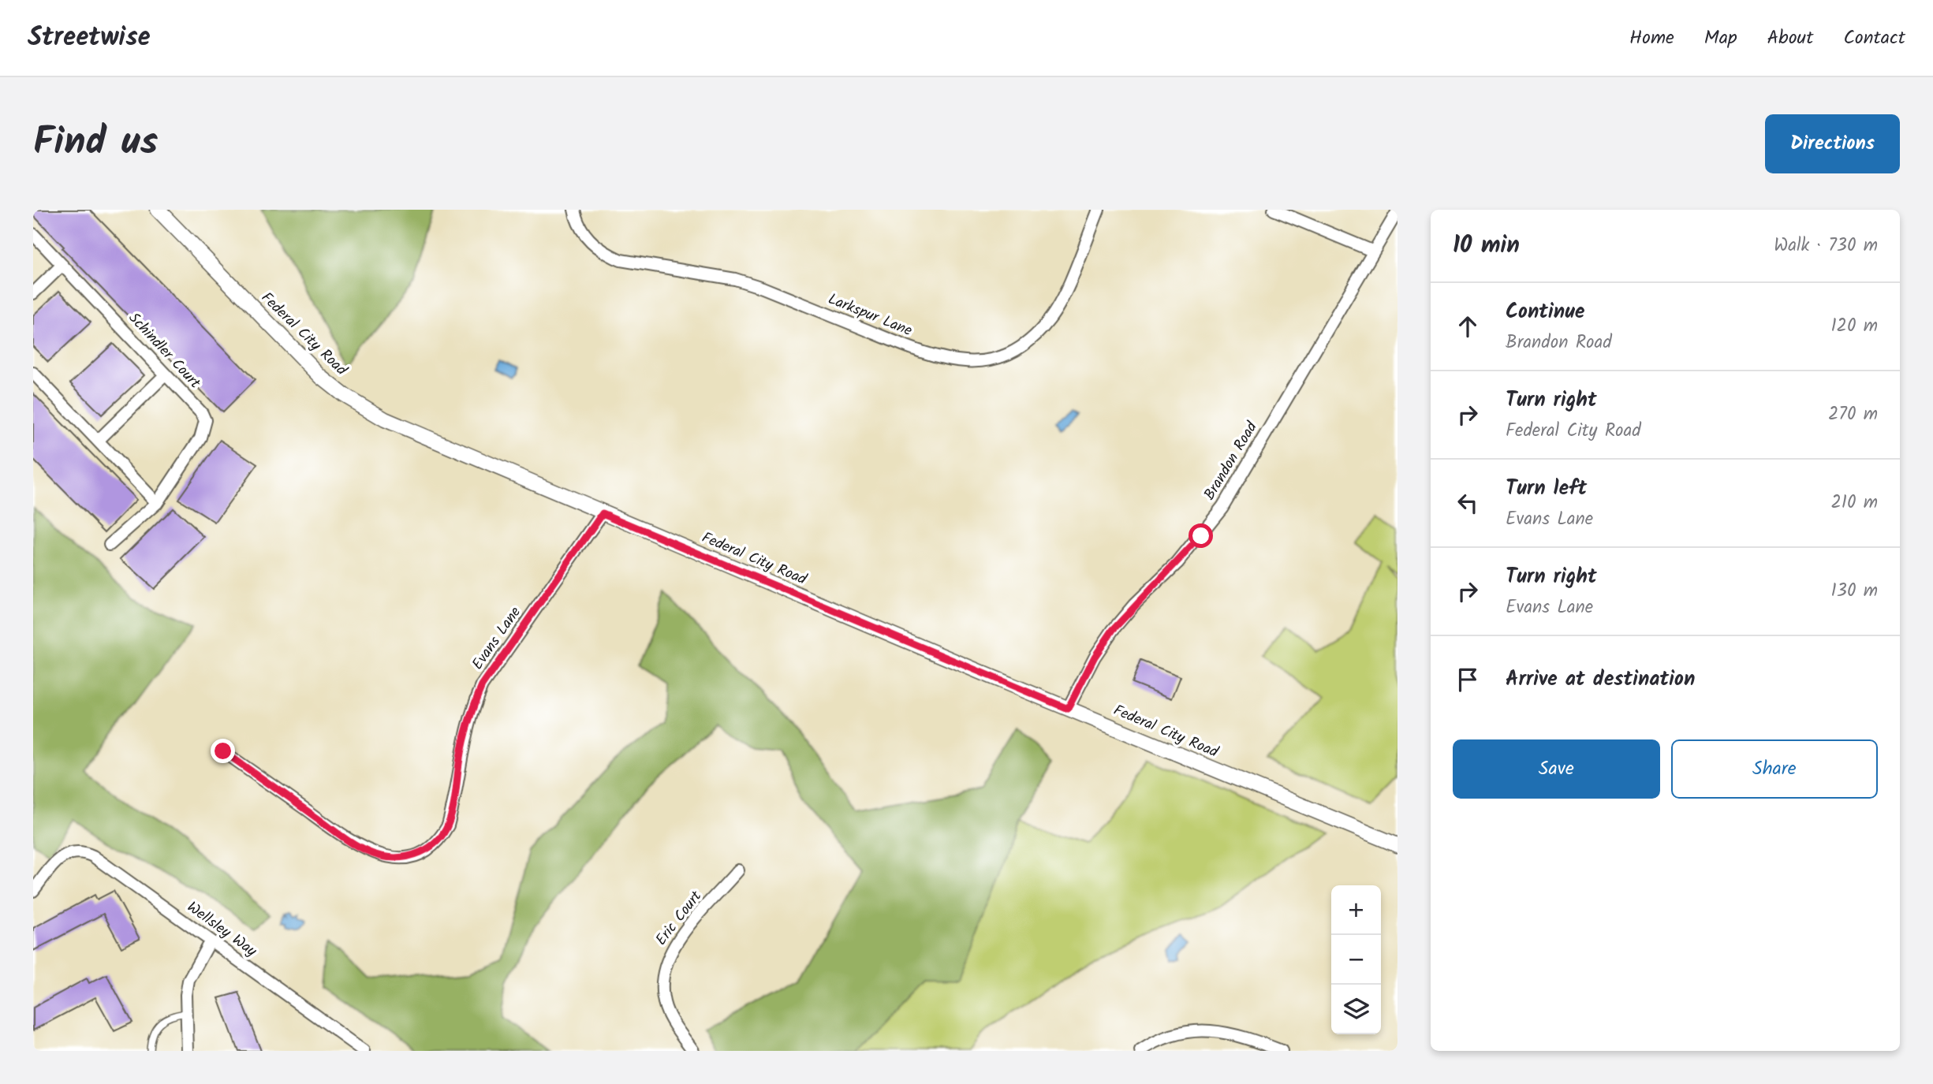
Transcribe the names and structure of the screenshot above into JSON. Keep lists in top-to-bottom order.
{
  "streets": {
    "street": [
      "Larkspur Lane",
      "Federal City Road",
      "Schindler Court",
      "Brandon Road",
      "Evans Lane",
      "Eric Court",
      "Wellsley Way"
    ]
  },
  "crossings": [
    ["Federal City Road", "Brandon Road"],
    ["Federal City Road", "Evans Lane"]
  ],
  "page": {
    "header": "Streetwise",
    "nav": [
      "Home",
      "Map",
      "About",
      "Contact"
    ],
    "title": "Find us",
    "buttons": [
      "Directions",
      ["Save", "Share"]
    ],
    "heading": ["10 min", "Walk · 730 m"],
    "list": [
      ["Continue", "Brandon Road", "120 m"],
      ["Turn right", "Federal City Road", "270 m"],
      ["Turn left", "Evans Lane", "210 m"],
      ["Turn right", "Evans Lane", "130 m"],
      "Arrive at destination"
    ],
    "map_buttons": ["+", "−"]
  }
}
